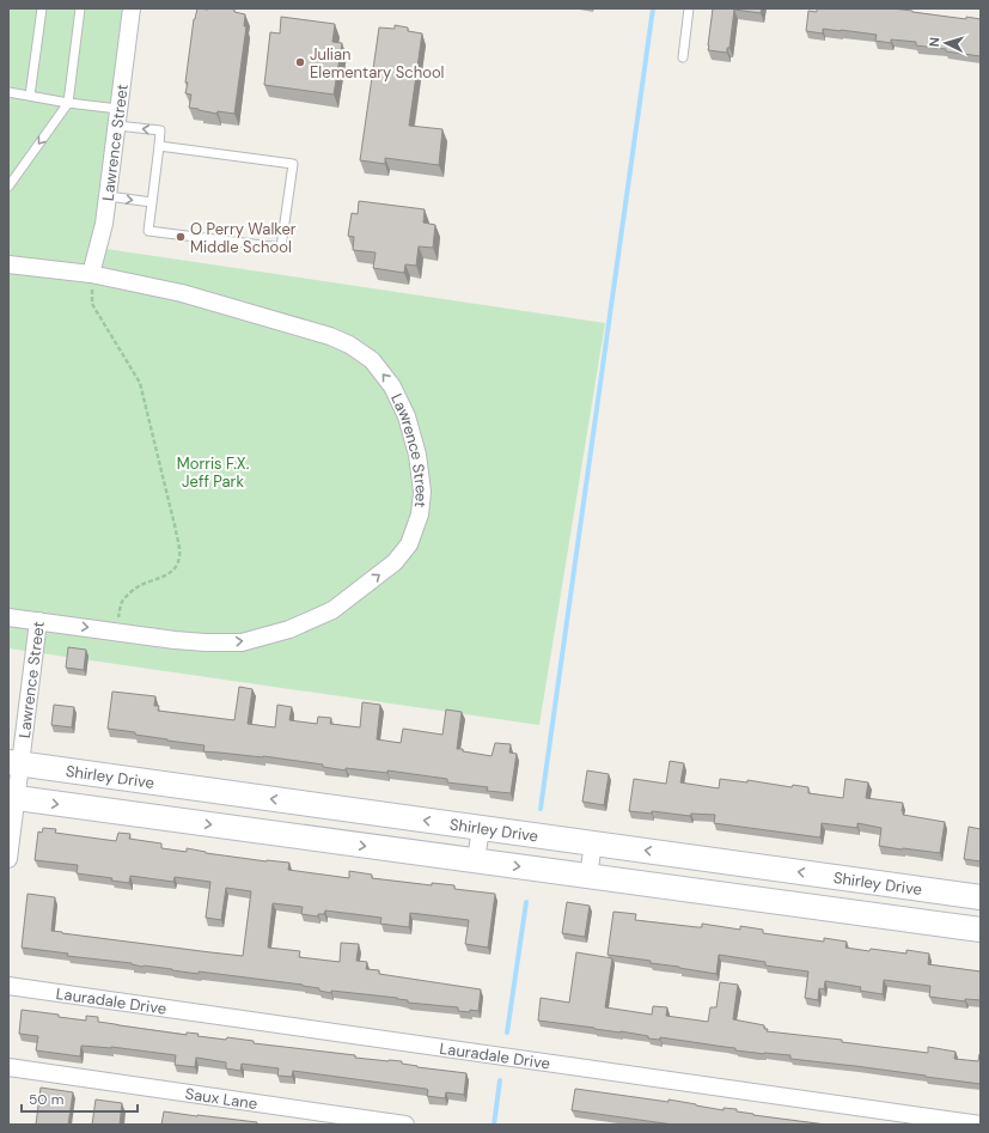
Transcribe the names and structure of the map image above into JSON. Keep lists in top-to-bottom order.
{
  "streets": {
    "street": [
      "Lawrence Street",
      "Shirley Drive",
      "Lauradale Drive",
      "Saux Lane"
    ]
  },
  "crossings": [
    ["Lawrence Street", "Shirley Drive"]
  ],
  "parks": ["Morris F.X. Jeff Park"],
  "places": ["Julian Elementary School", "O Perry Walker Middle School"],
  "scale_bar": "50 m",
  "north": "left"
}
